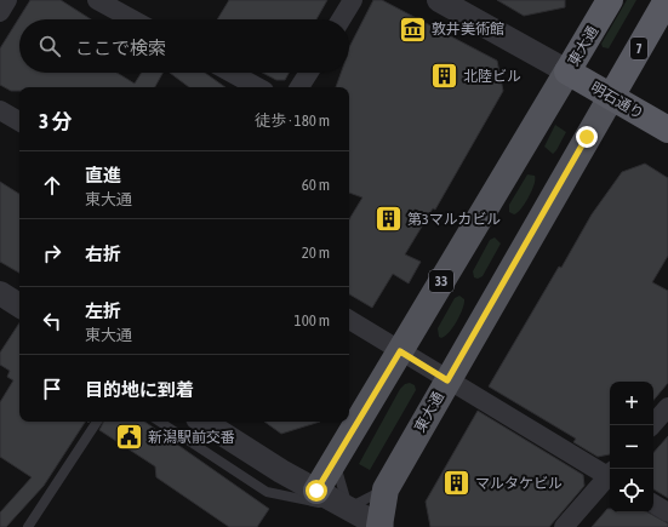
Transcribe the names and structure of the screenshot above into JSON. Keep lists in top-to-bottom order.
{
  "streets": {
    "highway": ["東大通", "7", "明石通り"],
    "main road": ["33"]
  },
  "crossings": [
    ["東大通", "明石通り"]
  ],
  "places": {
    "museum": ["敦井美術館"],
    "building": ["北陸ビル", "第3マルカビル", "マルタケビル"],
    "public building": ["新潟駅前交番"]
  },
  "page": {
    "search": "ここで検索",
    "heading": ["3 分", "徒歩 · 180 m"],
    "list": [
      ["直進", "東大通", "60 m"],
      ["右折", "20 m"],
      ["左折", "東大通", "100 m"],
      "目的地に到着"
    ],
    "map_buttons": ["+", "−"]
  }
}
